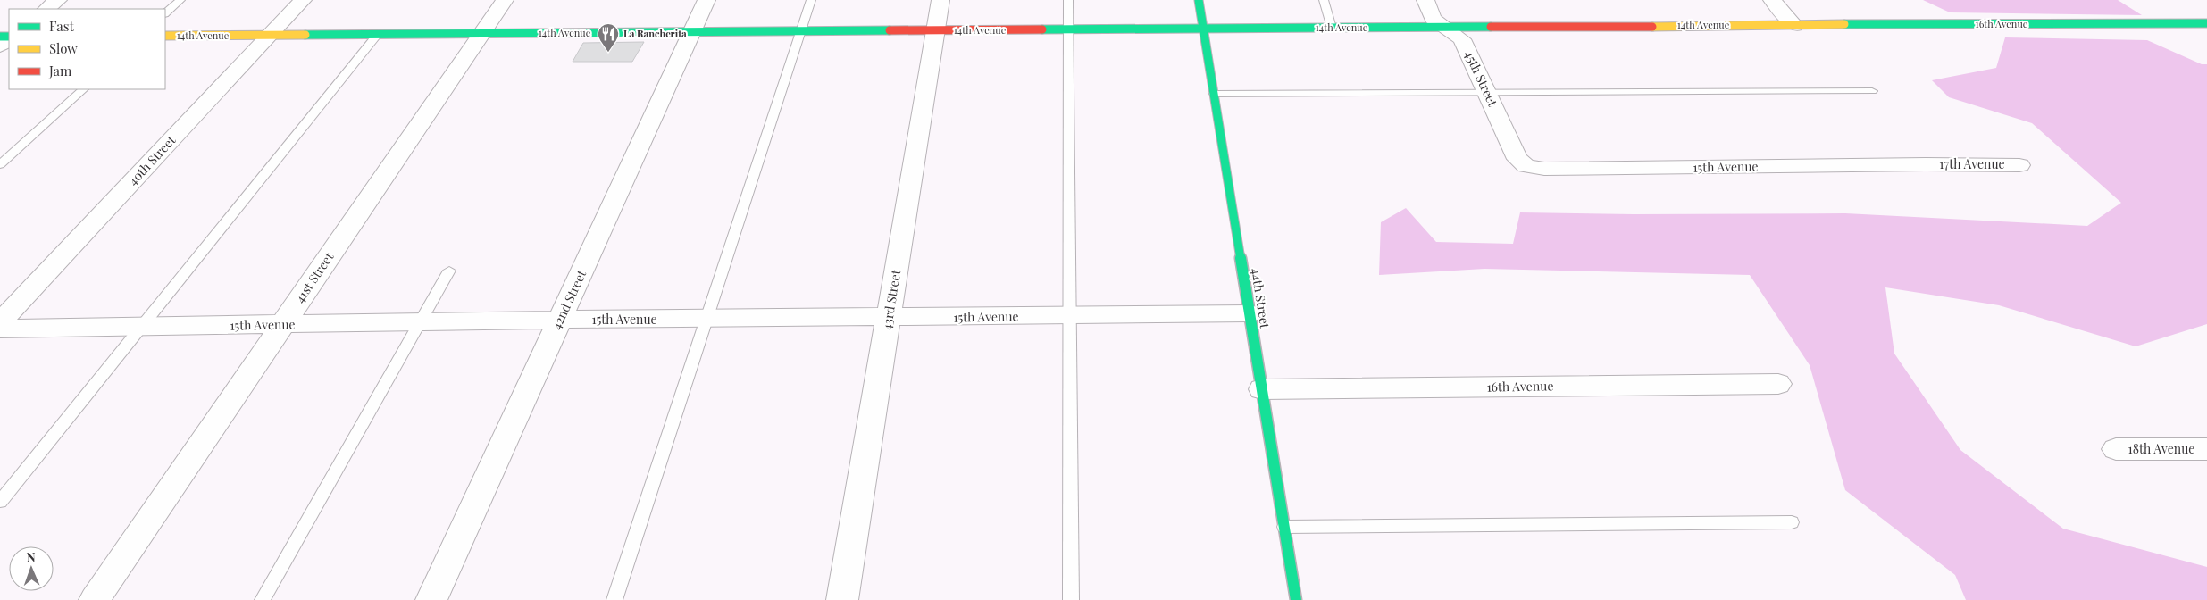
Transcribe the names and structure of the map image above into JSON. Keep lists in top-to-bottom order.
{
  "streets": {
    "street": [
      "16th Avenue",
      "14th Avenue",
      "45th Street",
      "40th Street",
      "17th Avenue",
      "15th Avenue",
      "41st Street",
      "44th Street",
      "42nd Street",
      "43rd Street",
      "18th Avenue"
    ]
  },
  "crossings": [
    ["16th Avenue", "14th Avenue"],
    ["16th Avenue", "44th Street"],
    ["14th Avenue", "45th Street"],
    ["14th Avenue", "40th Street"],
    ["14th Avenue", "41st Street"],
    ["14th Avenue", "44th Street"],
    ["14th Avenue", "42nd Street"],
    ["14th Avenue", "43rd Street"],
    ["45th Street", "15th Avenue"],
    ["17th Avenue", "15th Avenue"],
    ["15th Avenue", "41st Street"],
    ["15th Avenue", "44th Street"],
    ["15th Avenue", "42nd Street"],
    ["15th Avenue", "43rd Street"]
  ],
  "places": {
    "restaurant": ["La Rancherita"]
  },
  "legend": ["Fast", "Slow", "Jam"],
  "north": "top"
}
